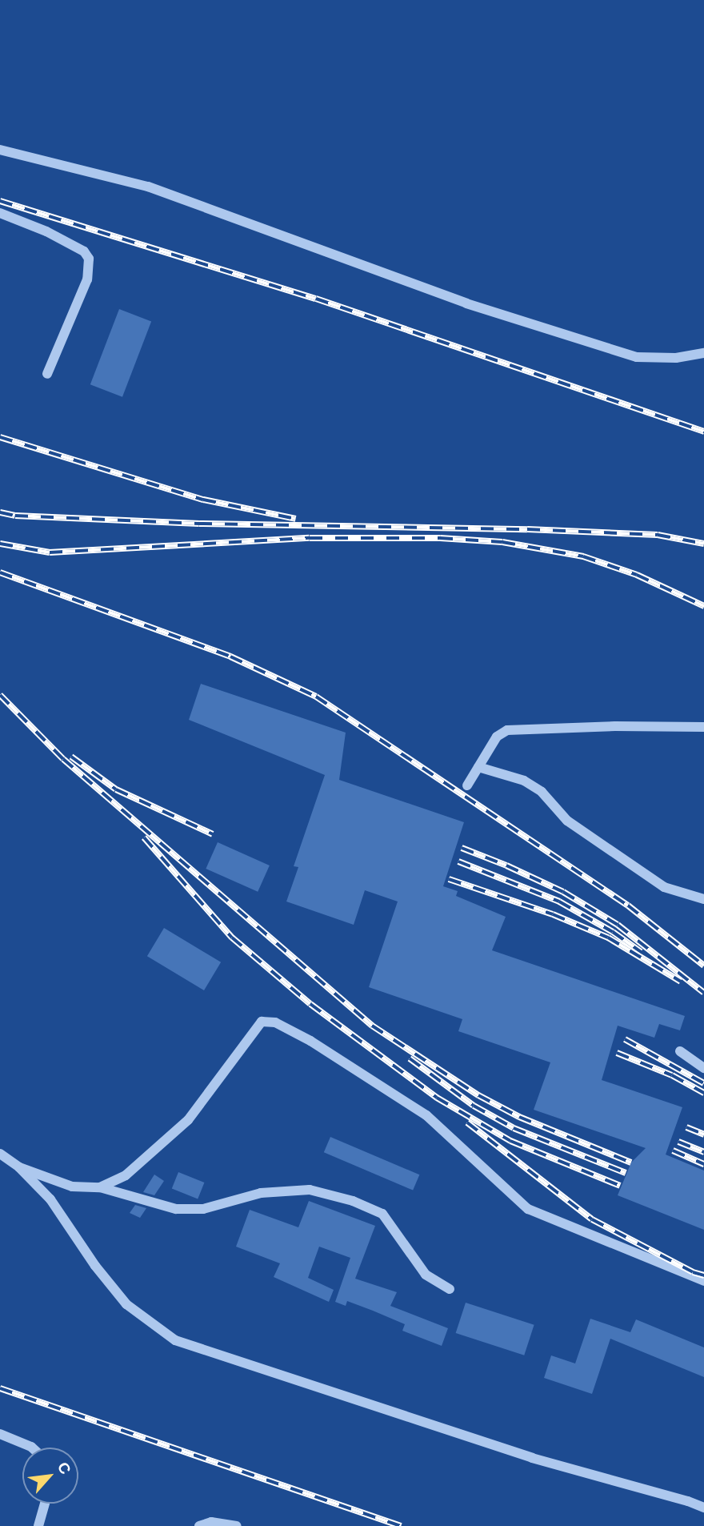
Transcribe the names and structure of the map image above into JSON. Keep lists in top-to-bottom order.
{
  "north": "top right"
}
